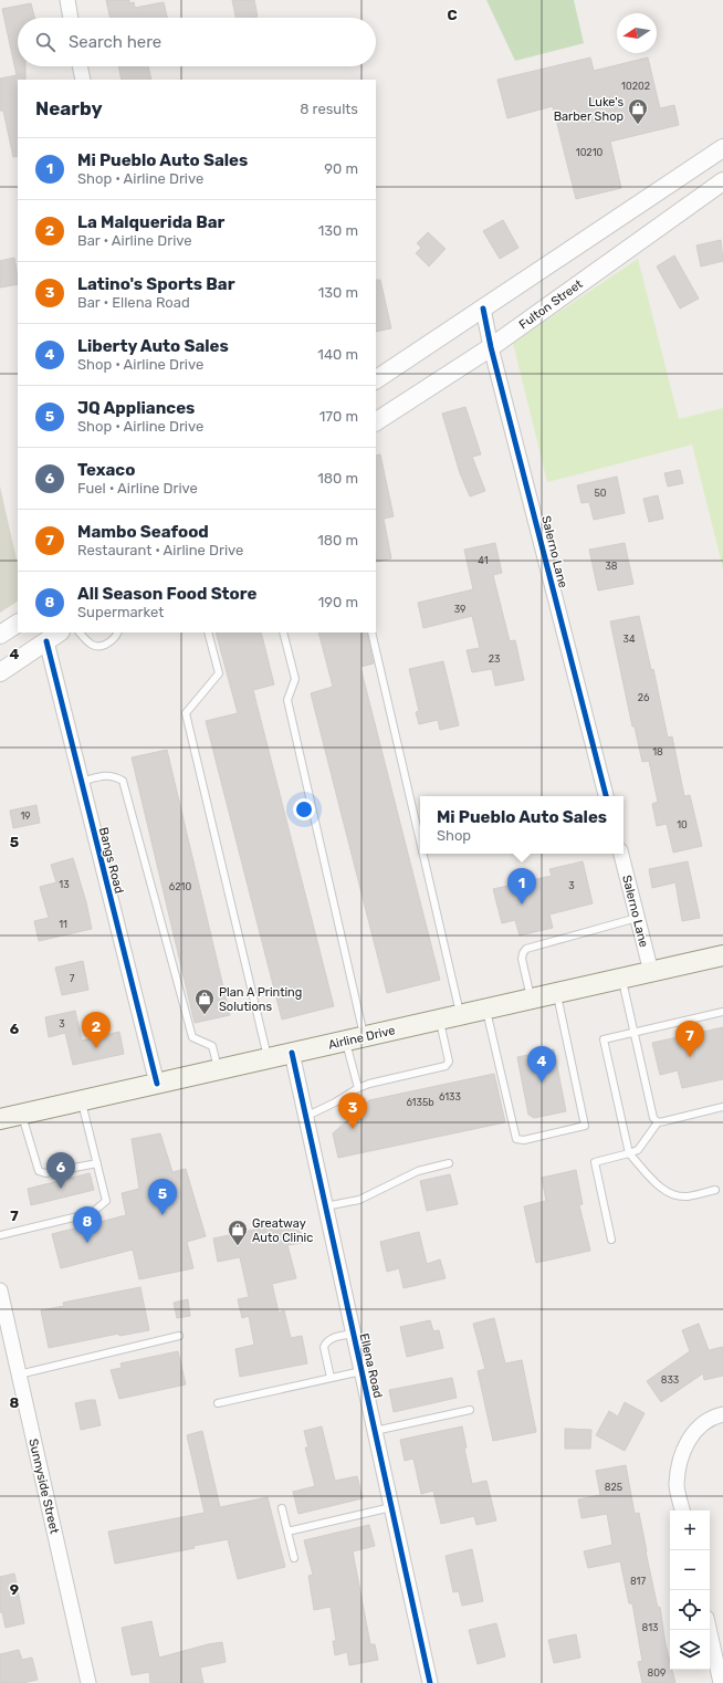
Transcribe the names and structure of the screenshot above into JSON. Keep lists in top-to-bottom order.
{
  "streets": {
    "main road": ["Airline Drive"],
    "street": [
      "Fulton Street",
      "Salerno Lane",
      "Bangs Road",
      "Ellena Road",
      "Sunnyside Street"
    ]
  },
  "crossings": [
    ["Fulton Street", "Salerno Lane"],
    ["Salerno Lane", "Airline Drive"],
    ["Bangs Road", "Airline Drive"],
    ["Airline Drive", "Ellena Road"]
  ],
  "places": {
    "shop": ["Luke's Barber Shop", "Plan A Printing Solutions", "Greatway Auto Clinic"]
  },
  "house_numbers": [
    "10202",
    "10210",
    "50",
    "41",
    "38",
    "39",
    "34",
    "23",
    "26",
    "18",
    "19",
    "10",
    "13",
    "3",
    "6210",
    "11",
    "7",
    "3",
    "6133",
    "6135b",
    "833",
    "825",
    "817",
    "813",
    "809"
  ],
  "north": "left",
  "page": {
    "search": "Search here",
    "heading": ["Nearby", "8 results"],
    "list": [
      {
        "mark": "1",
        "name": "Mi Pueblo Auto Sales",
        "note": "Shop · Airline Drive",
        "value": "90 m"
      },
      {
        "mark": "2",
        "name": "La Malquerida Bar",
        "note": "Bar · Airline Drive",
        "value": "130 m"
      },
      {
        "mark": "3",
        "name": "Latino's Sports Bar",
        "note": "Bar · Ellena Road",
        "value": "130 m"
      },
      {
        "mark": "4",
        "name": "Liberty Auto Sales",
        "note": "Shop · Airline Drive",
        "value": "140 m"
      },
      {
        "mark": "5",
        "name": "JQ Appliances",
        "note": "Shop · Airline Drive",
        "value": "170 m"
      },
      {
        "mark": "6",
        "name": "Texaco",
        "note": "Fuel · Airline Drive",
        "value": "180 m"
      },
      {
        "mark": "7",
        "name": "Mambo Seafood",
        "note": "Restaurant · Airline Drive",
        "value": "180 m"
      },
      {
        "mark": "8",
        "name": "All Season Food Store",
        "note": "Supermarket",
        "value": "190 m"
      }
    ],
    "popup": ["Mi Pueblo Auto Sales", "Shop"],
    "pins": [
      "1",
      "2",
      "7",
      "4",
      "3",
      "6",
      "5",
      "8"
    ],
    "map_buttons": ["+", "−"]
  },
  "grid": {
    "columns": ["C"],
    "rows": [
      "4",
      "5",
      "6",
      "7",
      "8",
      "9"
    ]
  }
}
